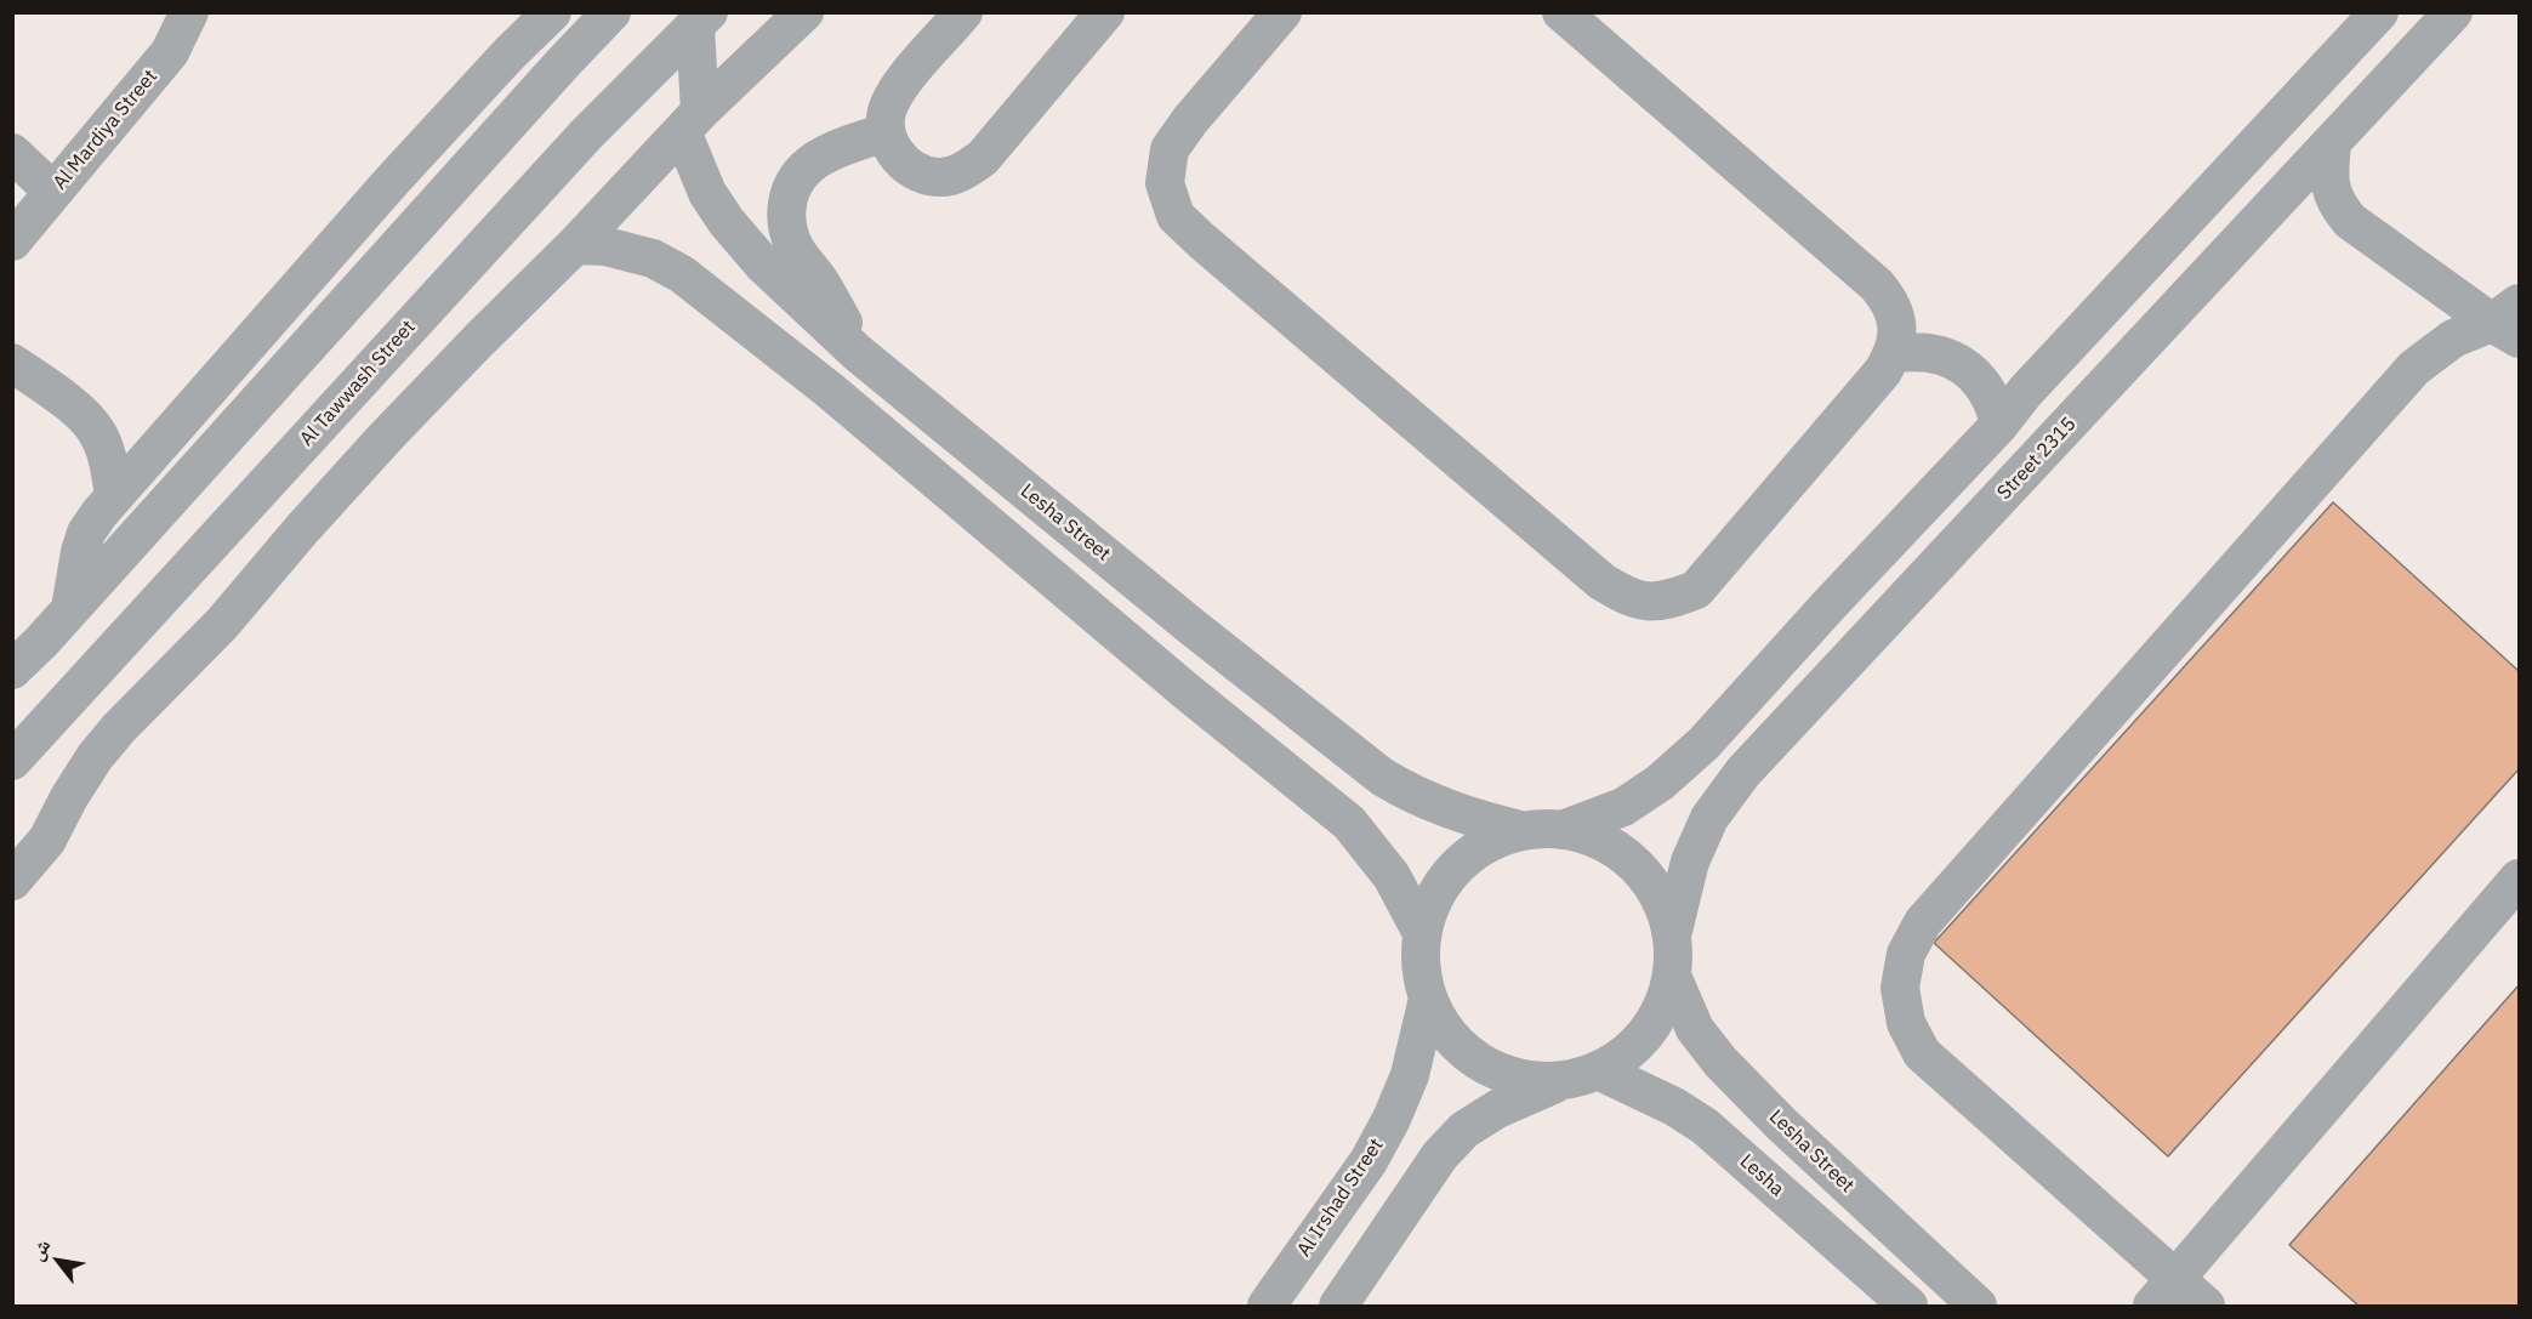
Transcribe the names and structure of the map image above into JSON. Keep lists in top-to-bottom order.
{
  "streets": {
    "street": [
      "Al Mardiya Street",
      "Al Tawwash Street",
      "Street 2315",
      "Lesha Street",
      "Lesha",
      "Al Irshad Street"
    ]
  },
  "crossings": [
    ["Al Tawwash Street", "Lesha Street"],
    ["Street 2315", "Lesha Street"],
    ["Street 2315", "Lesha"],
    ["Street 2315", "Al Irshad Street"],
    ["Lesha Street", "Lesha"],
    ["Lesha Street", "Al Irshad Street"],
    ["Lesha", "Al Irshad Street"]
  ],
  "north": "top left"
}
